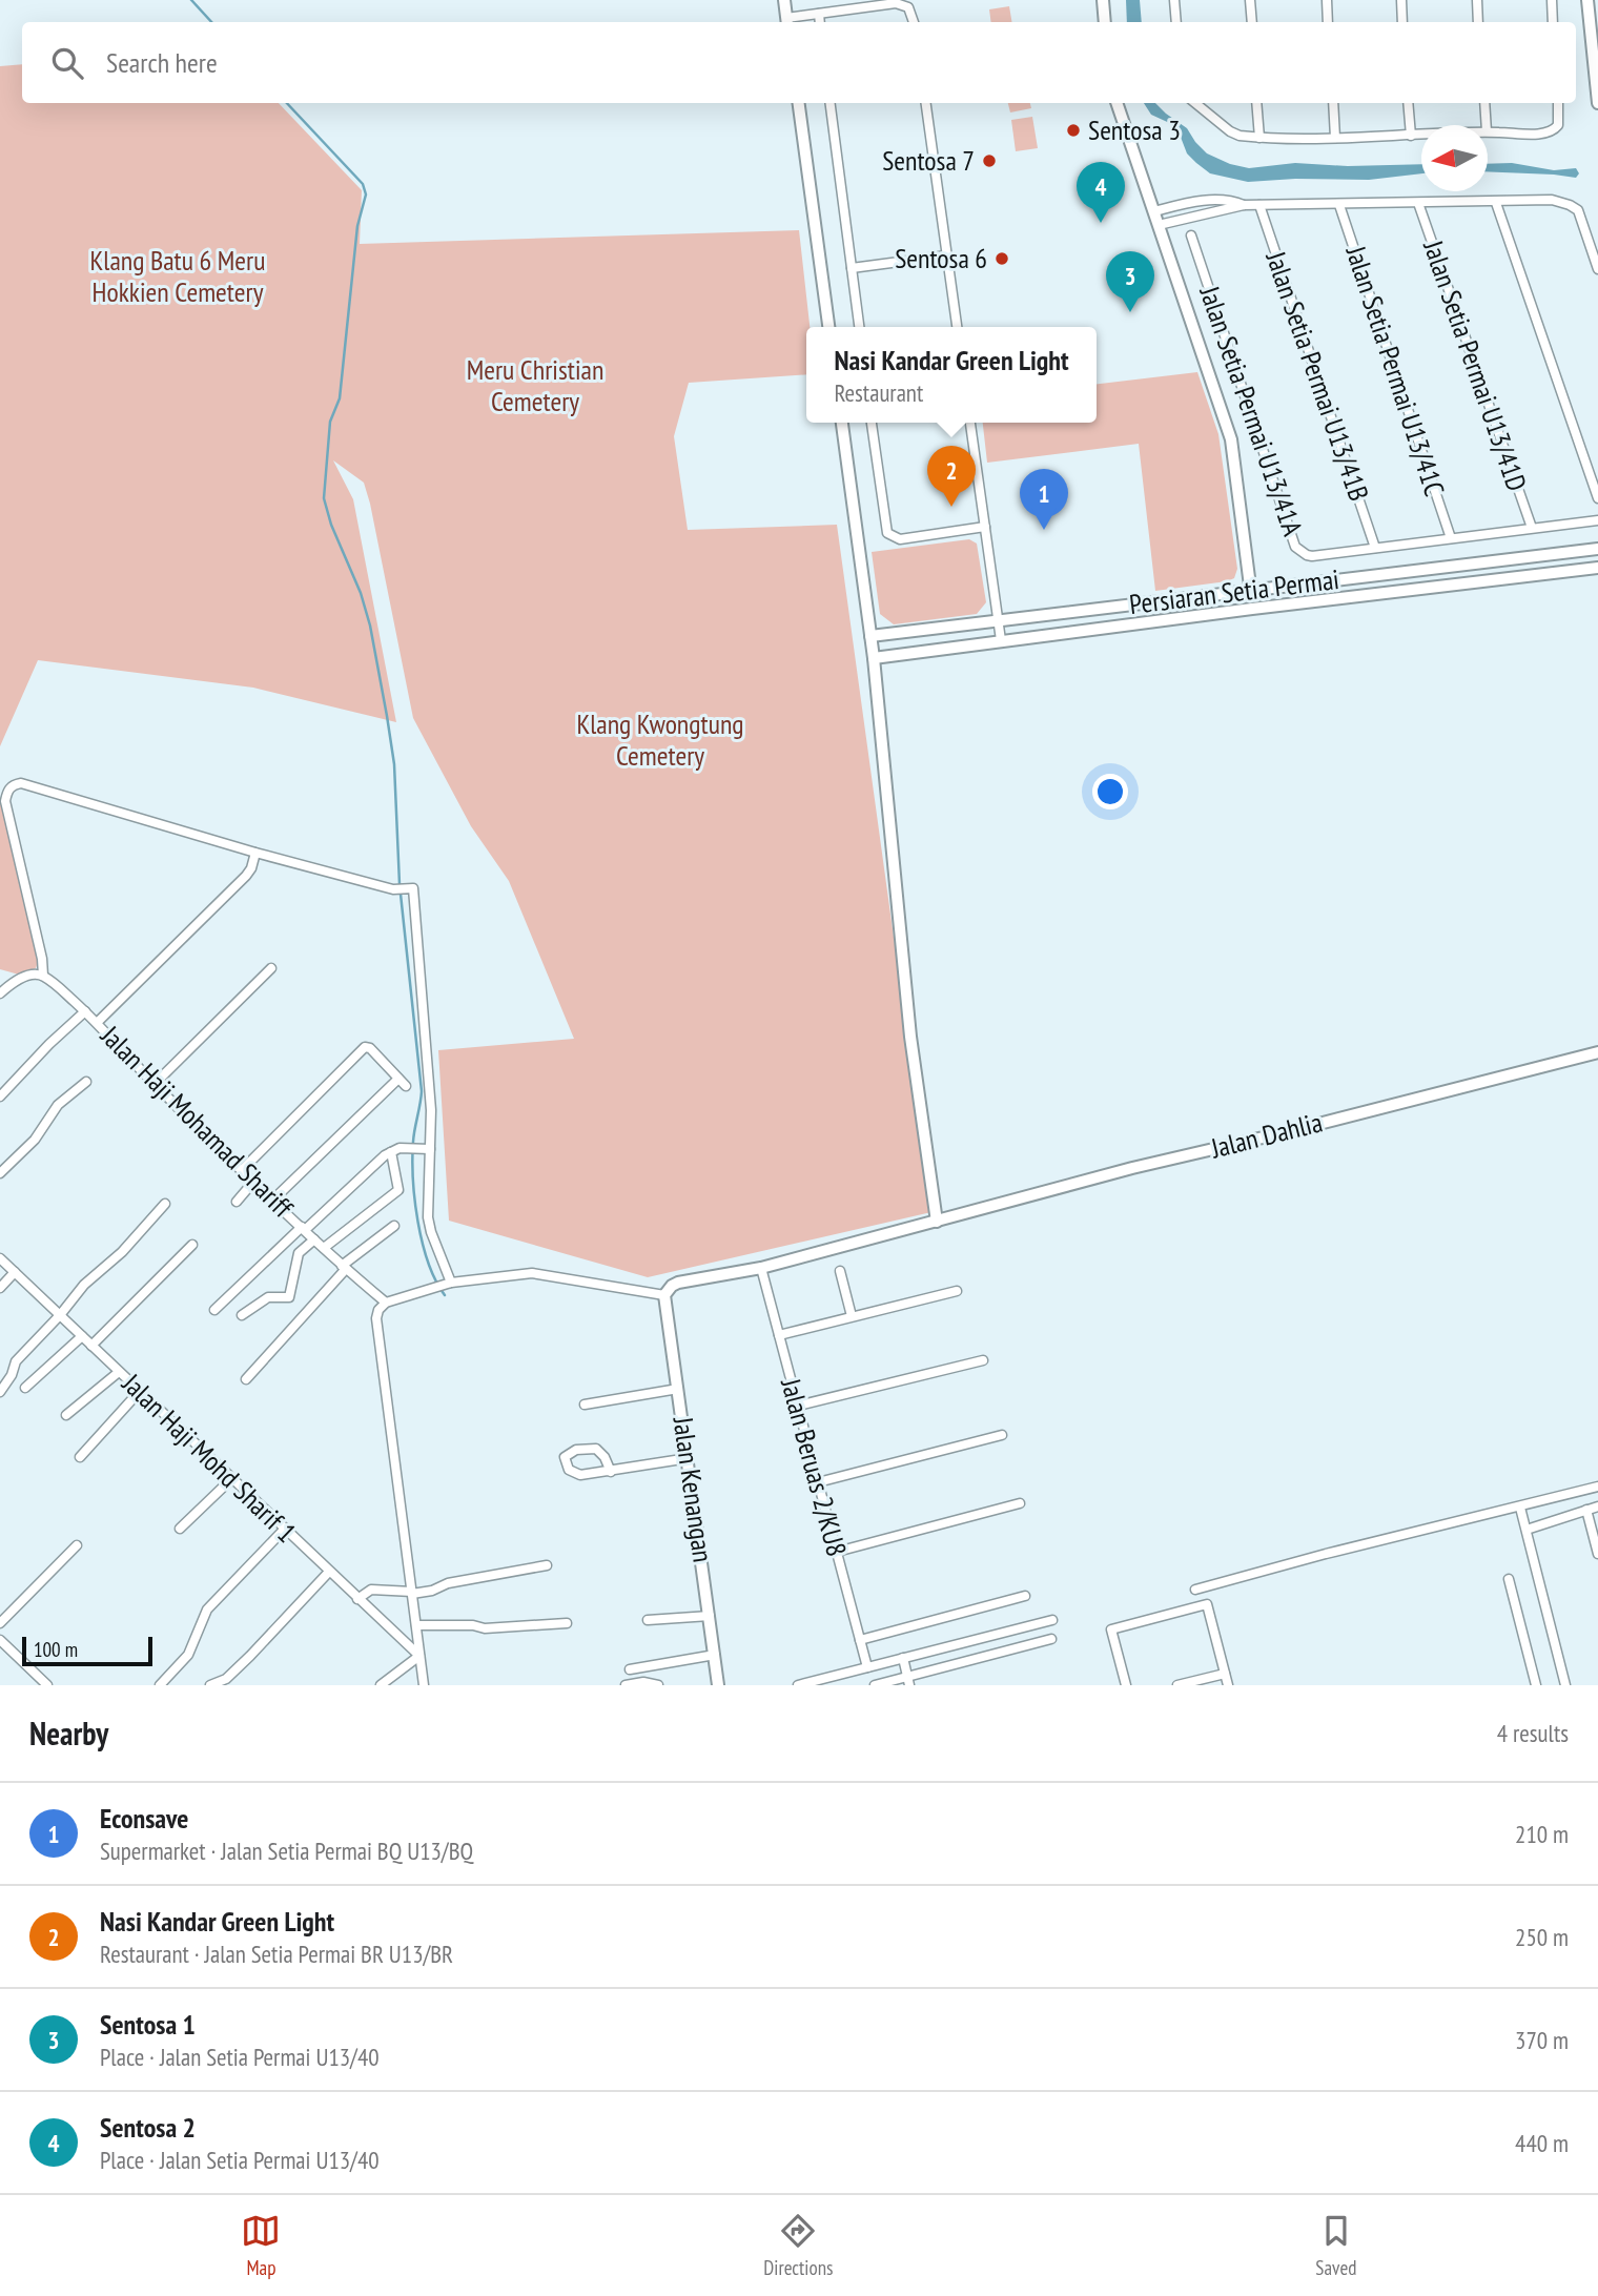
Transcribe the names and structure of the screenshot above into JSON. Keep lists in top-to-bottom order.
{
  "streets": {
    "street": [
      "Jalan Setia Permai U13/41D",
      "Jalan Setia Permai U13/41C",
      "Jalan Setia Permai U13/41B",
      "Jalan Setia Permai U13/41A",
      "Persiaran Setia Permai",
      "Jalan Haji Mohamad Shariff",
      "Jalan Dahlia",
      "Jalan Haji Mohd Sharif 1",
      "Jalan Beruas 2/KU8",
      "Jalan Kenangan"
    ]
  },
  "crossings": [
    ["Jalan Setia Permai U13/41D", "Jalan Setia Permai U13/41A"],
    ["Jalan Setia Permai U13/41C", "Jalan Setia Permai U13/41A"],
    ["Jalan Setia Permai U13/41B", "Jalan Setia Permai U13/41A"],
    ["Jalan Dahlia", "Jalan Beruas 2/KU8"],
    ["Jalan Dahlia", "Jalan Kenangan"]
  ],
  "parks": ["Klang Batu 6 Meru Hokkien Cemetery", "Meru Christian Cemetery", "Klang Kwongtung Cemetery"],
  "places": ["Sentosa 3", "Sentosa 7", "Sentosa 6"],
  "scale_bar": "100 m",
  "north": "left",
  "page": {
    "search": "Search here",
    "pins": [
      "4",
      "3",
      "2",
      "1"
    ],
    "popup": ["Nasi Kandar Green Light", "Restaurant"],
    "scale": "100 m",
    "heading": ["Nearby", "4 results"],
    "list": [
      {
        "mark": "1",
        "name": "Econsave",
        "note": "Supermarket · Jalan Setia Permai BQ U13/BQ",
        "value": "210 m"
      },
      {
        "mark": "2",
        "name": "Nasi Kandar Green Light",
        "note": "Restaurant · Jalan Setia Permai BR U13/BR",
        "value": "250 m"
      },
      {
        "mark": "3",
        "name": "Sentosa 1",
        "note": "Place · Jalan Setia Permai U13/40",
        "value": "370 m"
      },
      {
        "mark": "4",
        "name": "Sentosa 2",
        "note": "Place · Jalan Setia Permai U13/40",
        "value": "440 m"
      }
    ],
    "nav": ["Map", "Directions", "Saved"]
  }
}
